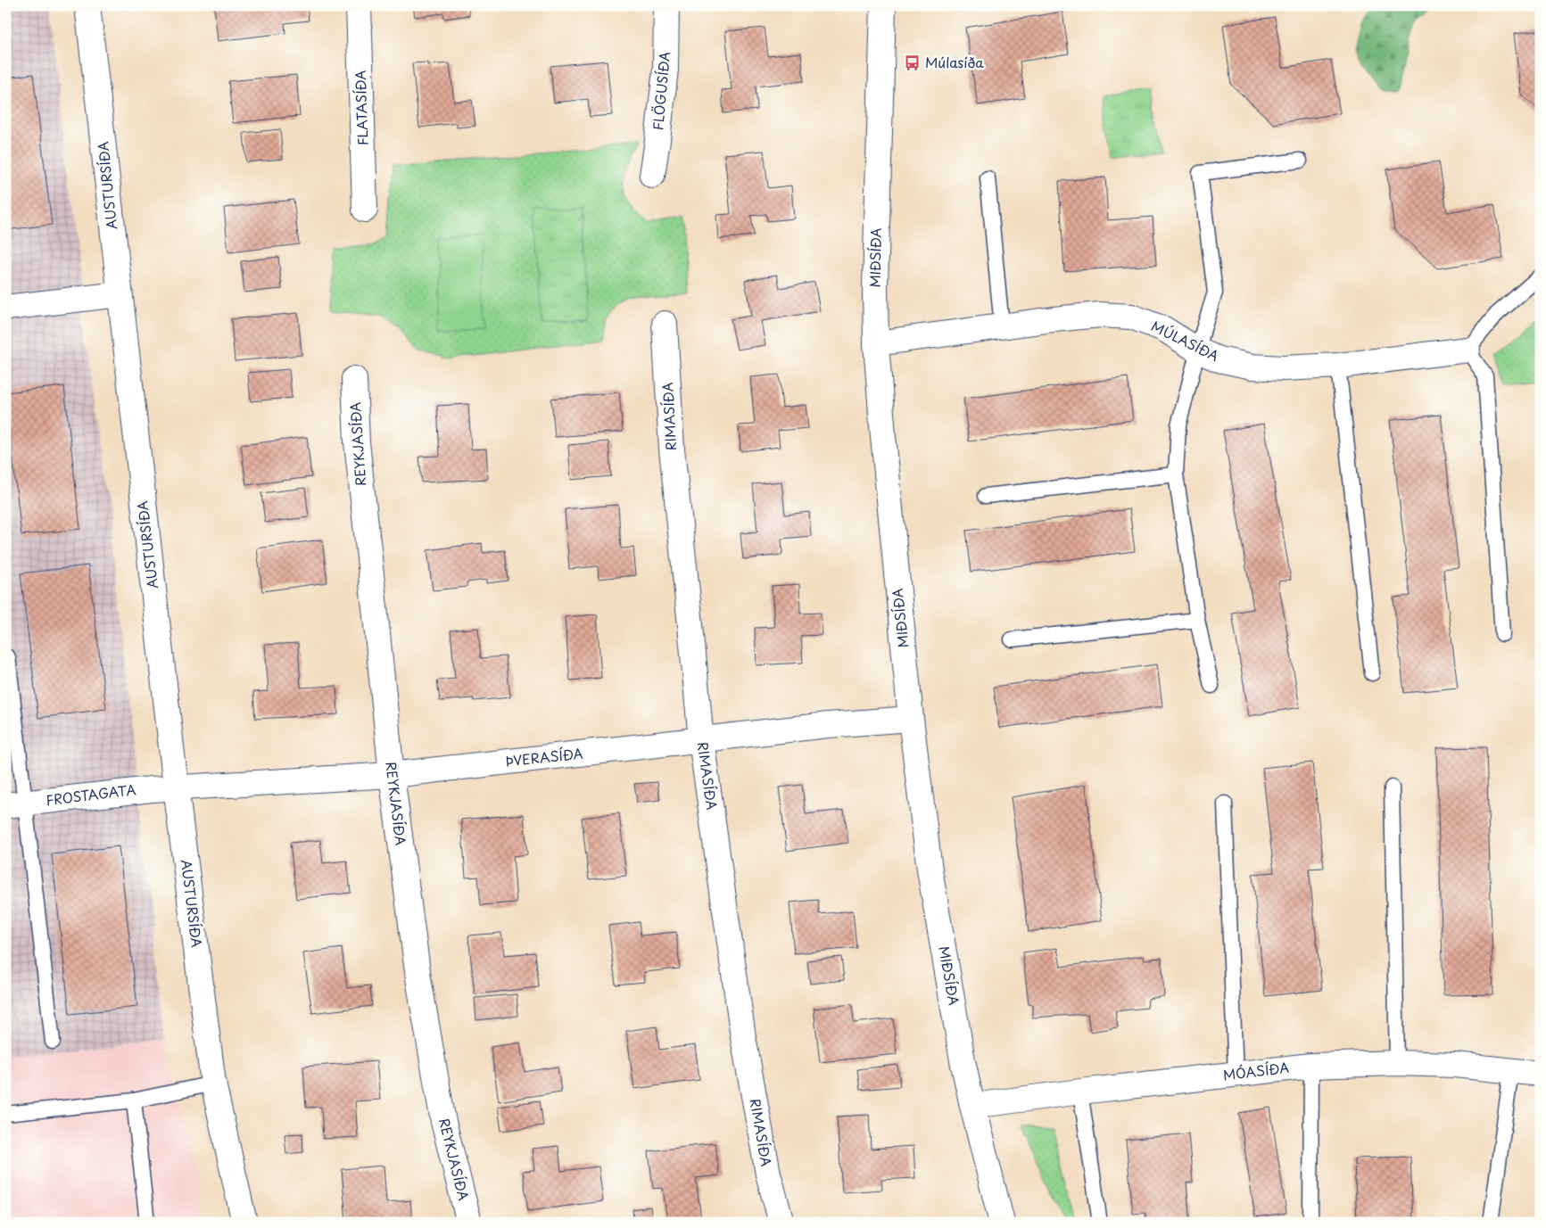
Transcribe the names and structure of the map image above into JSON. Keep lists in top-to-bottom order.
{
  "streets": {
    "street": [
      "FLÖGUSÍÐA",
      "FLATASÍÐA",
      "AUSTURSÍÐA",
      "MIÐSÍÐA",
      "MÚLASÍÐA",
      "RIMASÍÐA",
      "REYKJASÍÐA",
      "ÞVERASÍÐA",
      "FROSTAGATA",
      "MÓASÍÐA"
    ]
  },
  "crossings": [
    ["AUSTURSÍÐA", "ÞVERASÍÐA"],
    ["AUSTURSÍÐA", "FROSTAGATA"],
    ["MIÐSÍÐA", "MÚLASÍÐA"],
    ["MIÐSÍÐA", "ÞVERASÍÐA"],
    ["MIÐSÍÐA", "MÓASÍÐA"],
    ["RIMASÍÐA", "ÞVERASÍÐA"],
    ["REYKJASÍÐA", "ÞVERASÍÐA"],
    ["ÞVERASÍÐA", "FROSTAGATA"]
  ],
  "places": {
    "bus stop": ["Múlasíða"]
  }
}
